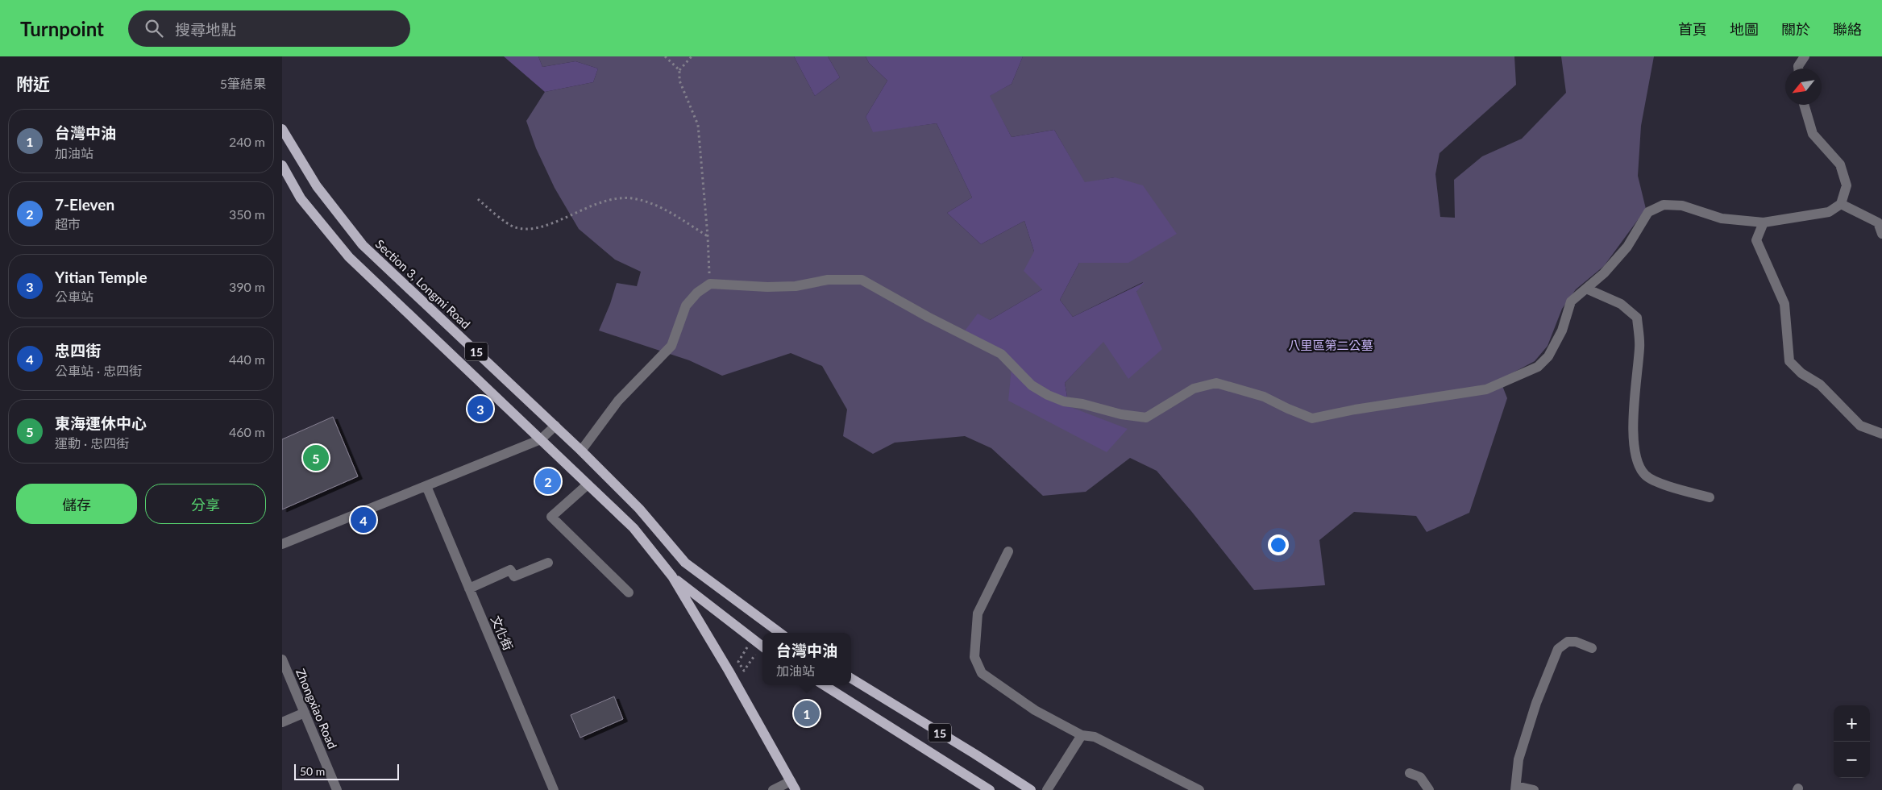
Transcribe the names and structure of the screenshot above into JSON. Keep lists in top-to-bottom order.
{
  "streets": {
    "main road": ["Section 3, Longmi Road", "15"],
    "street": ["文化街", "Zhongxiao Road"]
  },
  "crossings": [
    ["Section 3, Longmi Road", "15"]
  ],
  "parks": ["八里區第二公墓"],
  "scale_bar": "50 m",
  "north": "bottom left",
  "page": {
    "header": "Turnpoint",
    "search": "搜尋地點",
    "nav": [
      "首頁",
      "地圖",
      "關於",
      "聯絡"
    ],
    "heading": ["附近", "5筆結果"],
    "list": [
      {
        "mark": "1",
        "name": "台灣中油",
        "note": "加油站",
        "value": "240 m"
      },
      {
        "mark": "2",
        "name": "7-Eleven",
        "note": "超市",
        "value": "350 m"
      },
      {
        "mark": "3",
        "name": "Yitian Temple",
        "note": "公車站",
        "value": "390 m"
      },
      {
        "mark": "4",
        "name": "忠四街",
        "note": "公車站 · 忠四街",
        "value": "440 m"
      },
      {
        "mark": "5",
        "name": "東海運休中心",
        "note": "運動 · 忠四街",
        "value": "460 m"
      }
    ],
    "pins": [
      "3",
      "5",
      "2",
      "4",
      "1"
    ],
    "buttons": ["儲存", "分享"],
    "popup": ["台灣中油", "加油站"],
    "map_buttons": ["+", "−"],
    "scale": "50 m"
  }
}
